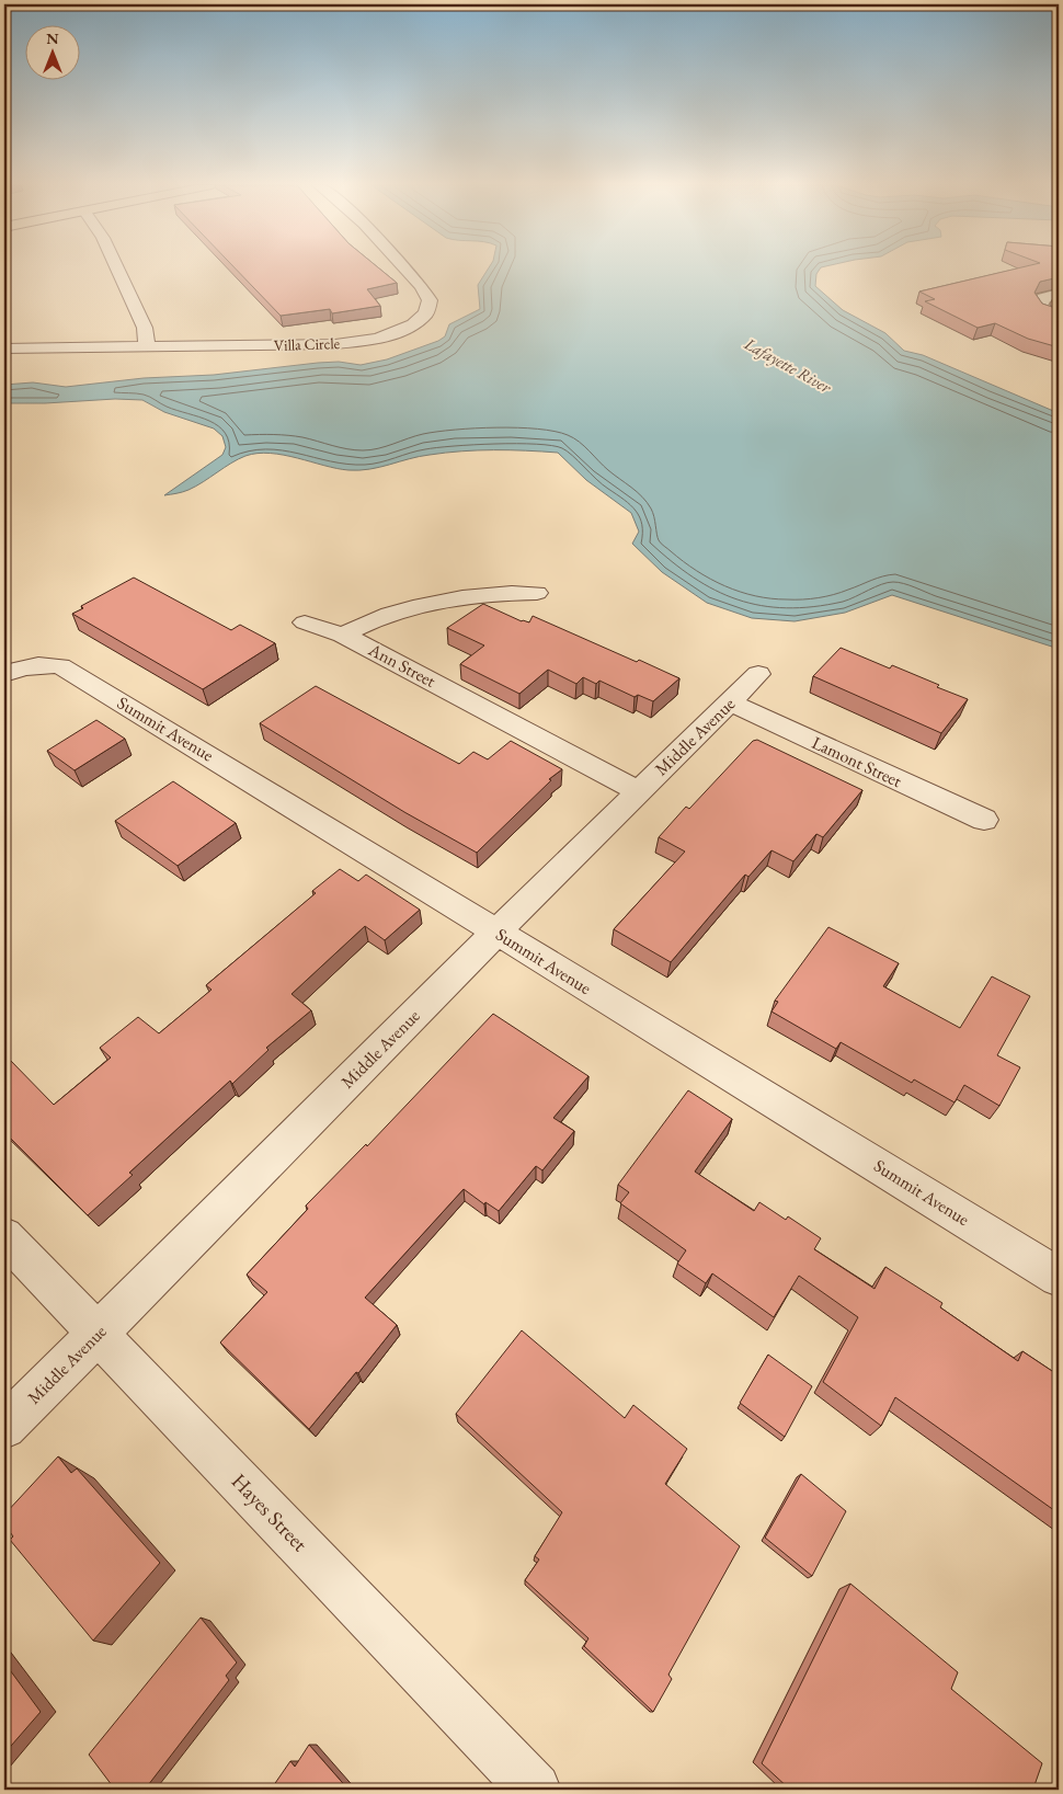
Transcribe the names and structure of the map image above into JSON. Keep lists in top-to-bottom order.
{
  "streets": {
    "street": [
      "Villa Circle",
      "Ann Street",
      "Summit Avenue",
      "Middle Avenue",
      "Lamont Street",
      "Hayes Street"
    ]
  },
  "crossings": [
    ["Ann Street", "Middle Avenue"],
    ["Summit Avenue", "Middle Avenue"],
    ["Middle Avenue", "Lamont Street"],
    ["Middle Avenue", "Hayes Street"]
  ],
  "water": ["Lafayette River"],
  "north": "top"
}
